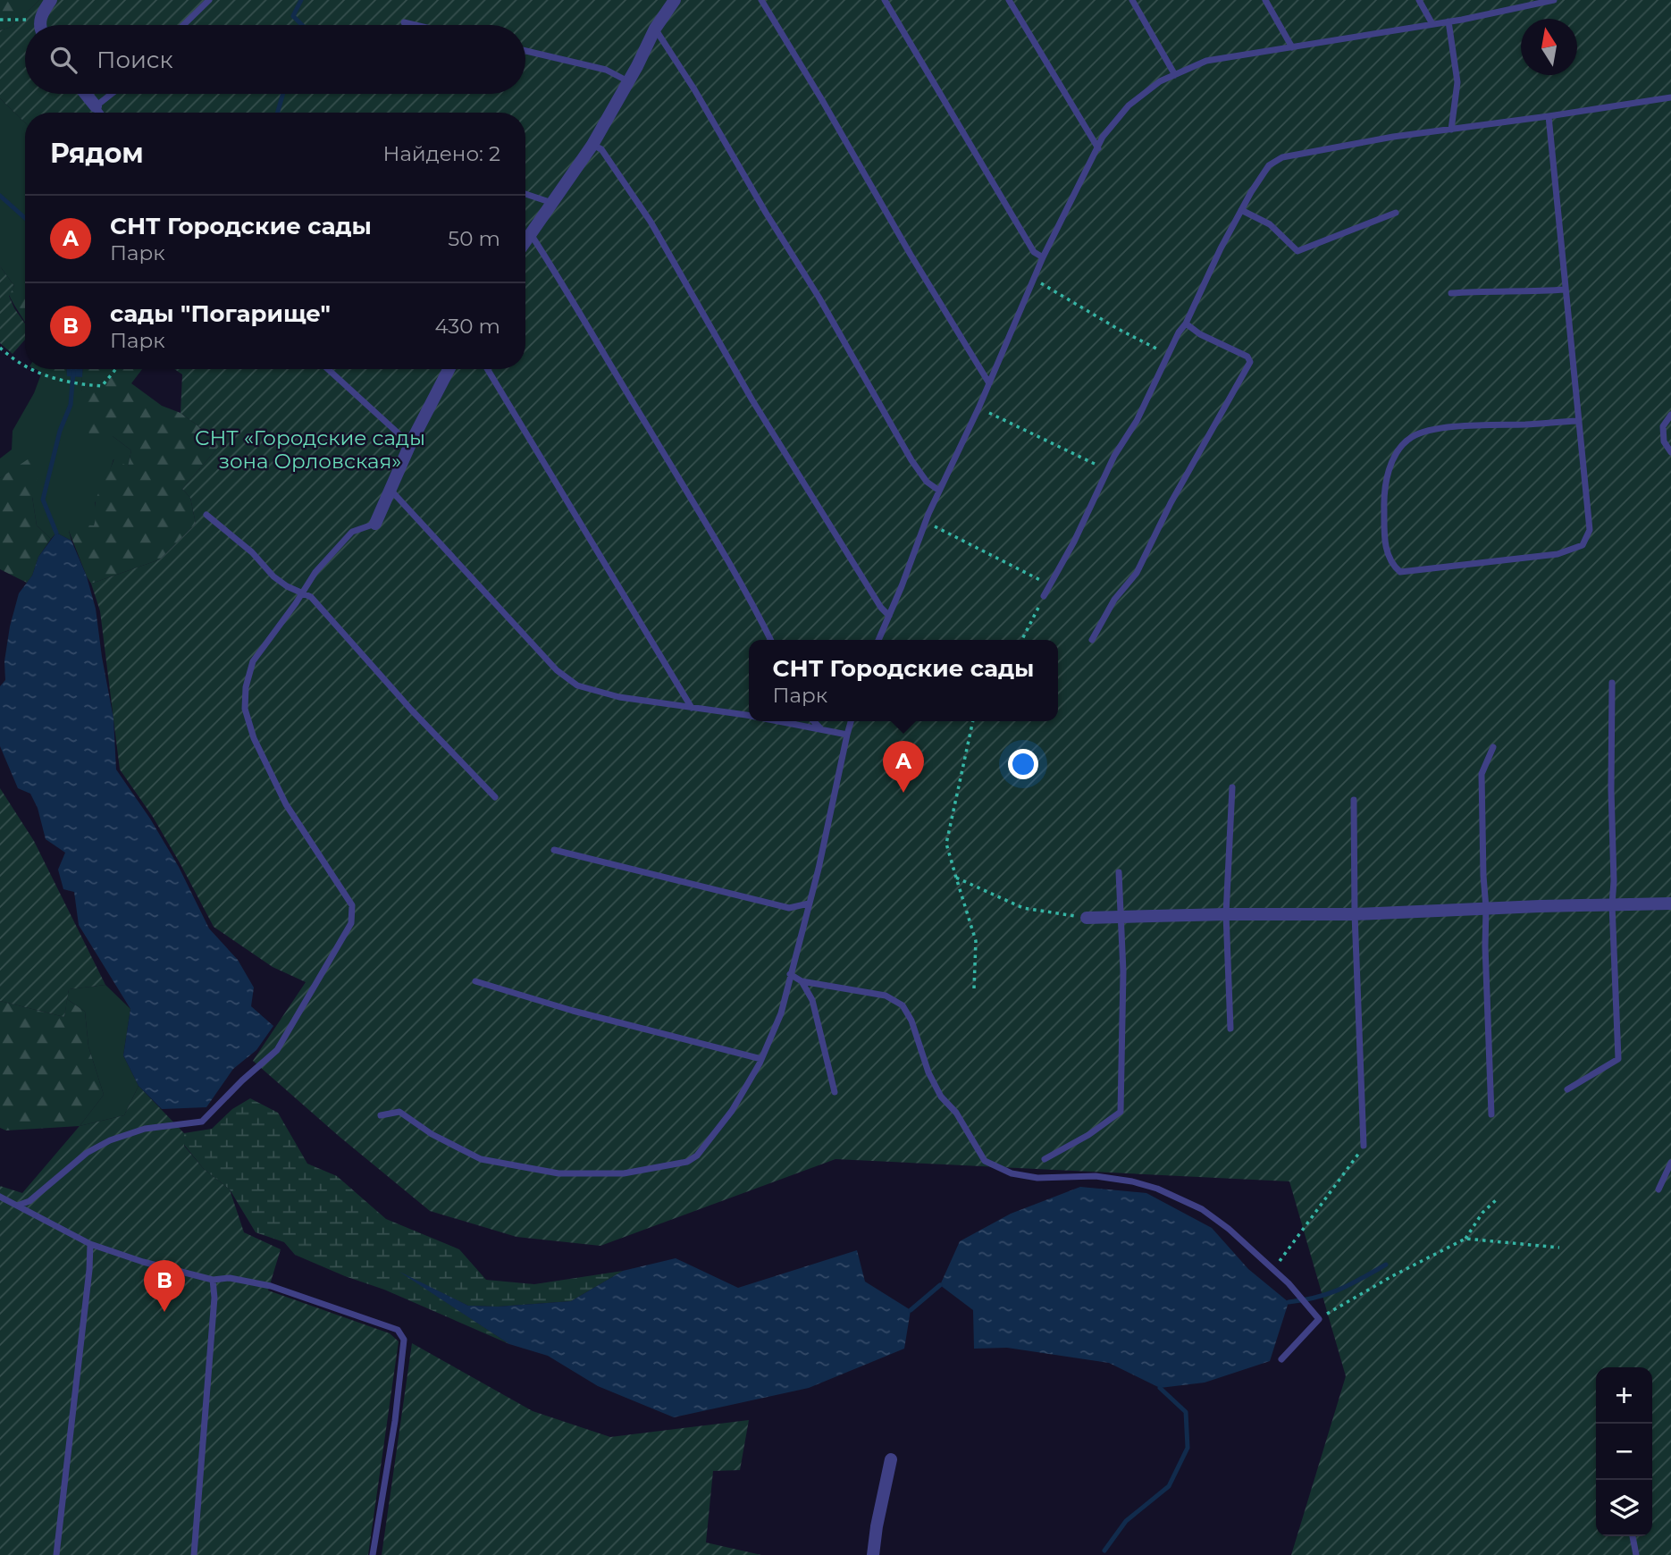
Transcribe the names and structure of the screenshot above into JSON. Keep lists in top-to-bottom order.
{
  "parks": ["СНТ «Городские сады зона Орловская»"],
  "north": "top",
  "page": {
    "search": "Поиск",
    "heading": ["Рядом", "Найдено: 2"],
    "list": [
      {
        "mark": "A",
        "name": "СНТ Городские сады",
        "note": "Парк",
        "value": "50 m"
      },
      {
        "mark": "B",
        "name": "сады \"Погарище\"",
        "note": "Парк",
        "value": "430 m"
      }
    ],
    "popup": ["СНТ Городские сады", "Парк"],
    "pins": ["A", "B"],
    "map_buttons": ["+", "−"]
  }
}
